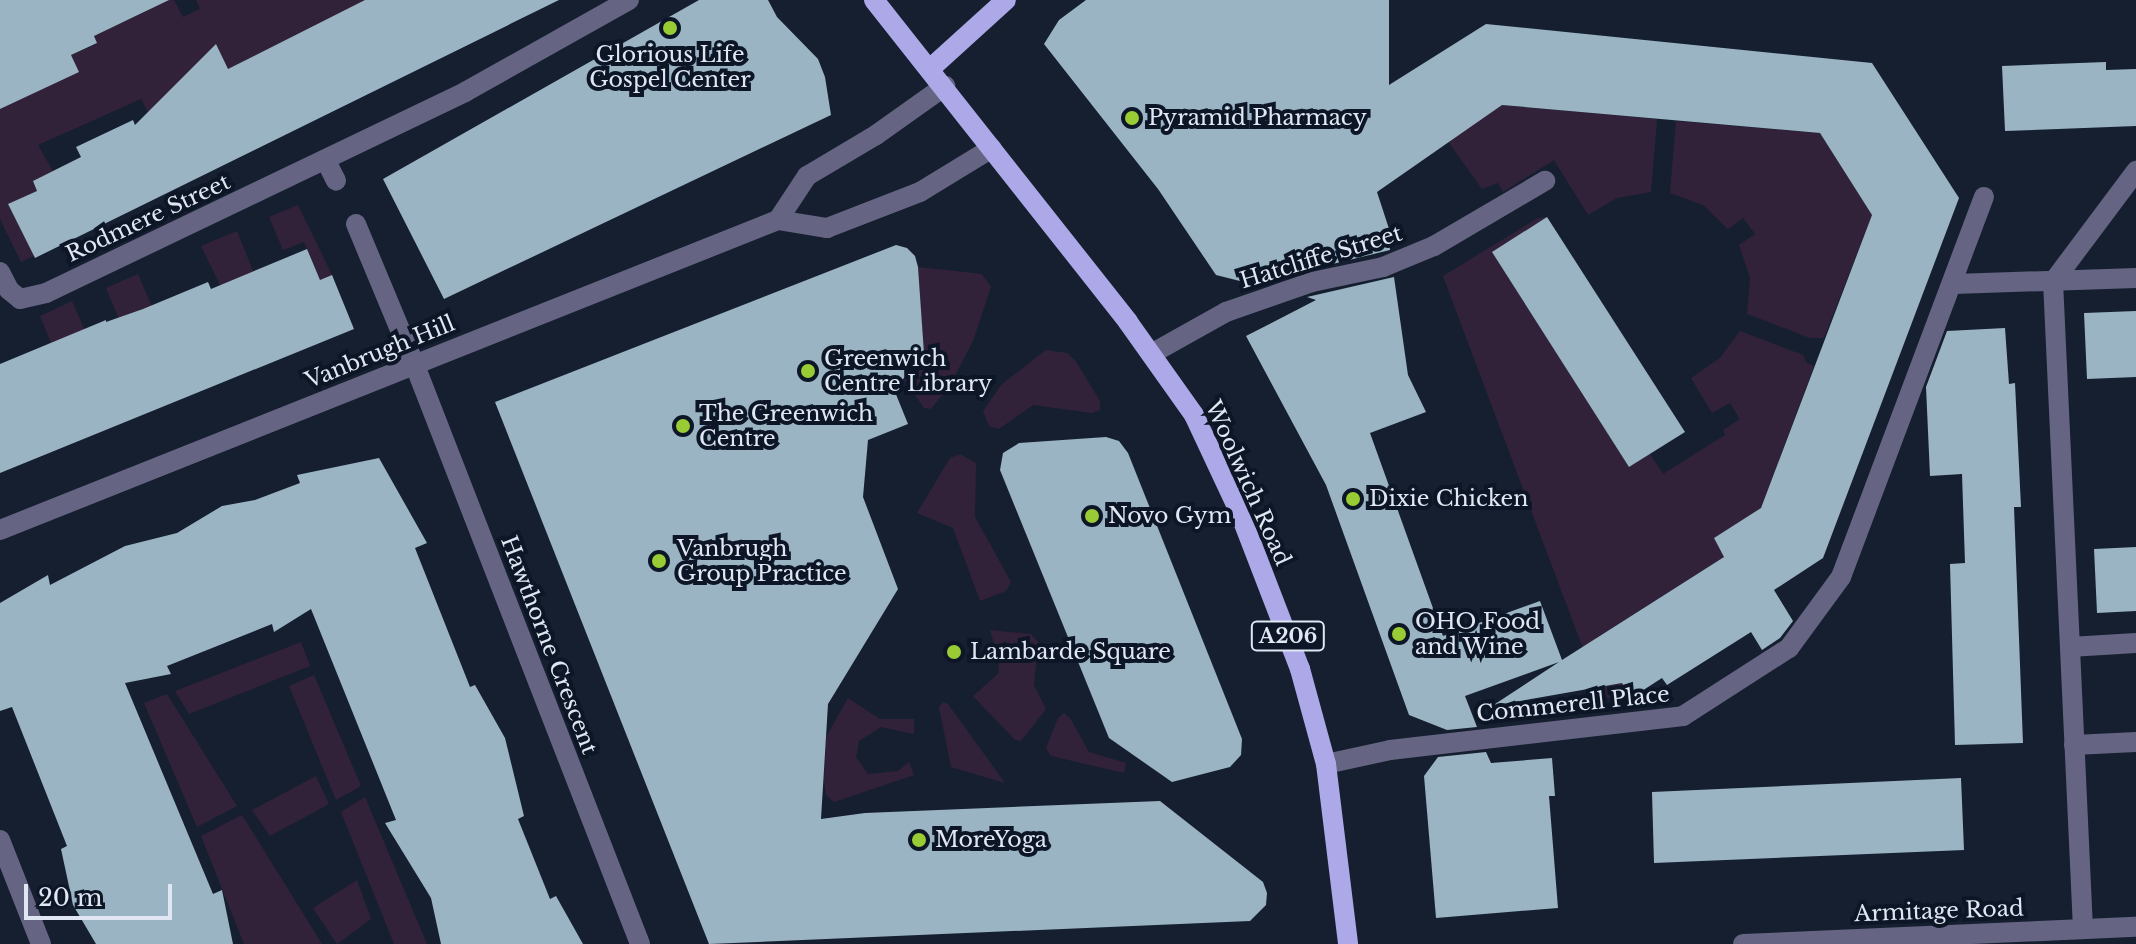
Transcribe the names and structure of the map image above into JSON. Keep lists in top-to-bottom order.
{
  "streets": {
    "main road": ["Woolwich Road", "A206"],
    "street": [
      "Rodmere Street",
      "Hatcliffe Street",
      "Vanbrugh Hill",
      "Hawthorne Crescent",
      "Commerell Place",
      "Armitage Road"
    ]
  },
  "crossings": [
    ["Hatcliffe Street", "Woolwich Road"],
    ["Vanbrugh Hill", "Hawthorne Crescent"],
    ["Woolwich Road", "A206"],
    ["Woolwich Road", "Commerell Place"]
  ],
  "places": [
    "Glorious Life Gospel Center",
    "Pyramid Pharmacy",
    "Greenwich Centre Library",
    "The Greenwich Centre",
    "Dixie Chicken",
    "Novo Gym",
    "Vanbrugh Group Practice",
    "OHO Food and Wine",
    "Lambarde Square",
    "MoreYoga"
  ],
  "scale_bar": "20 m"
}
